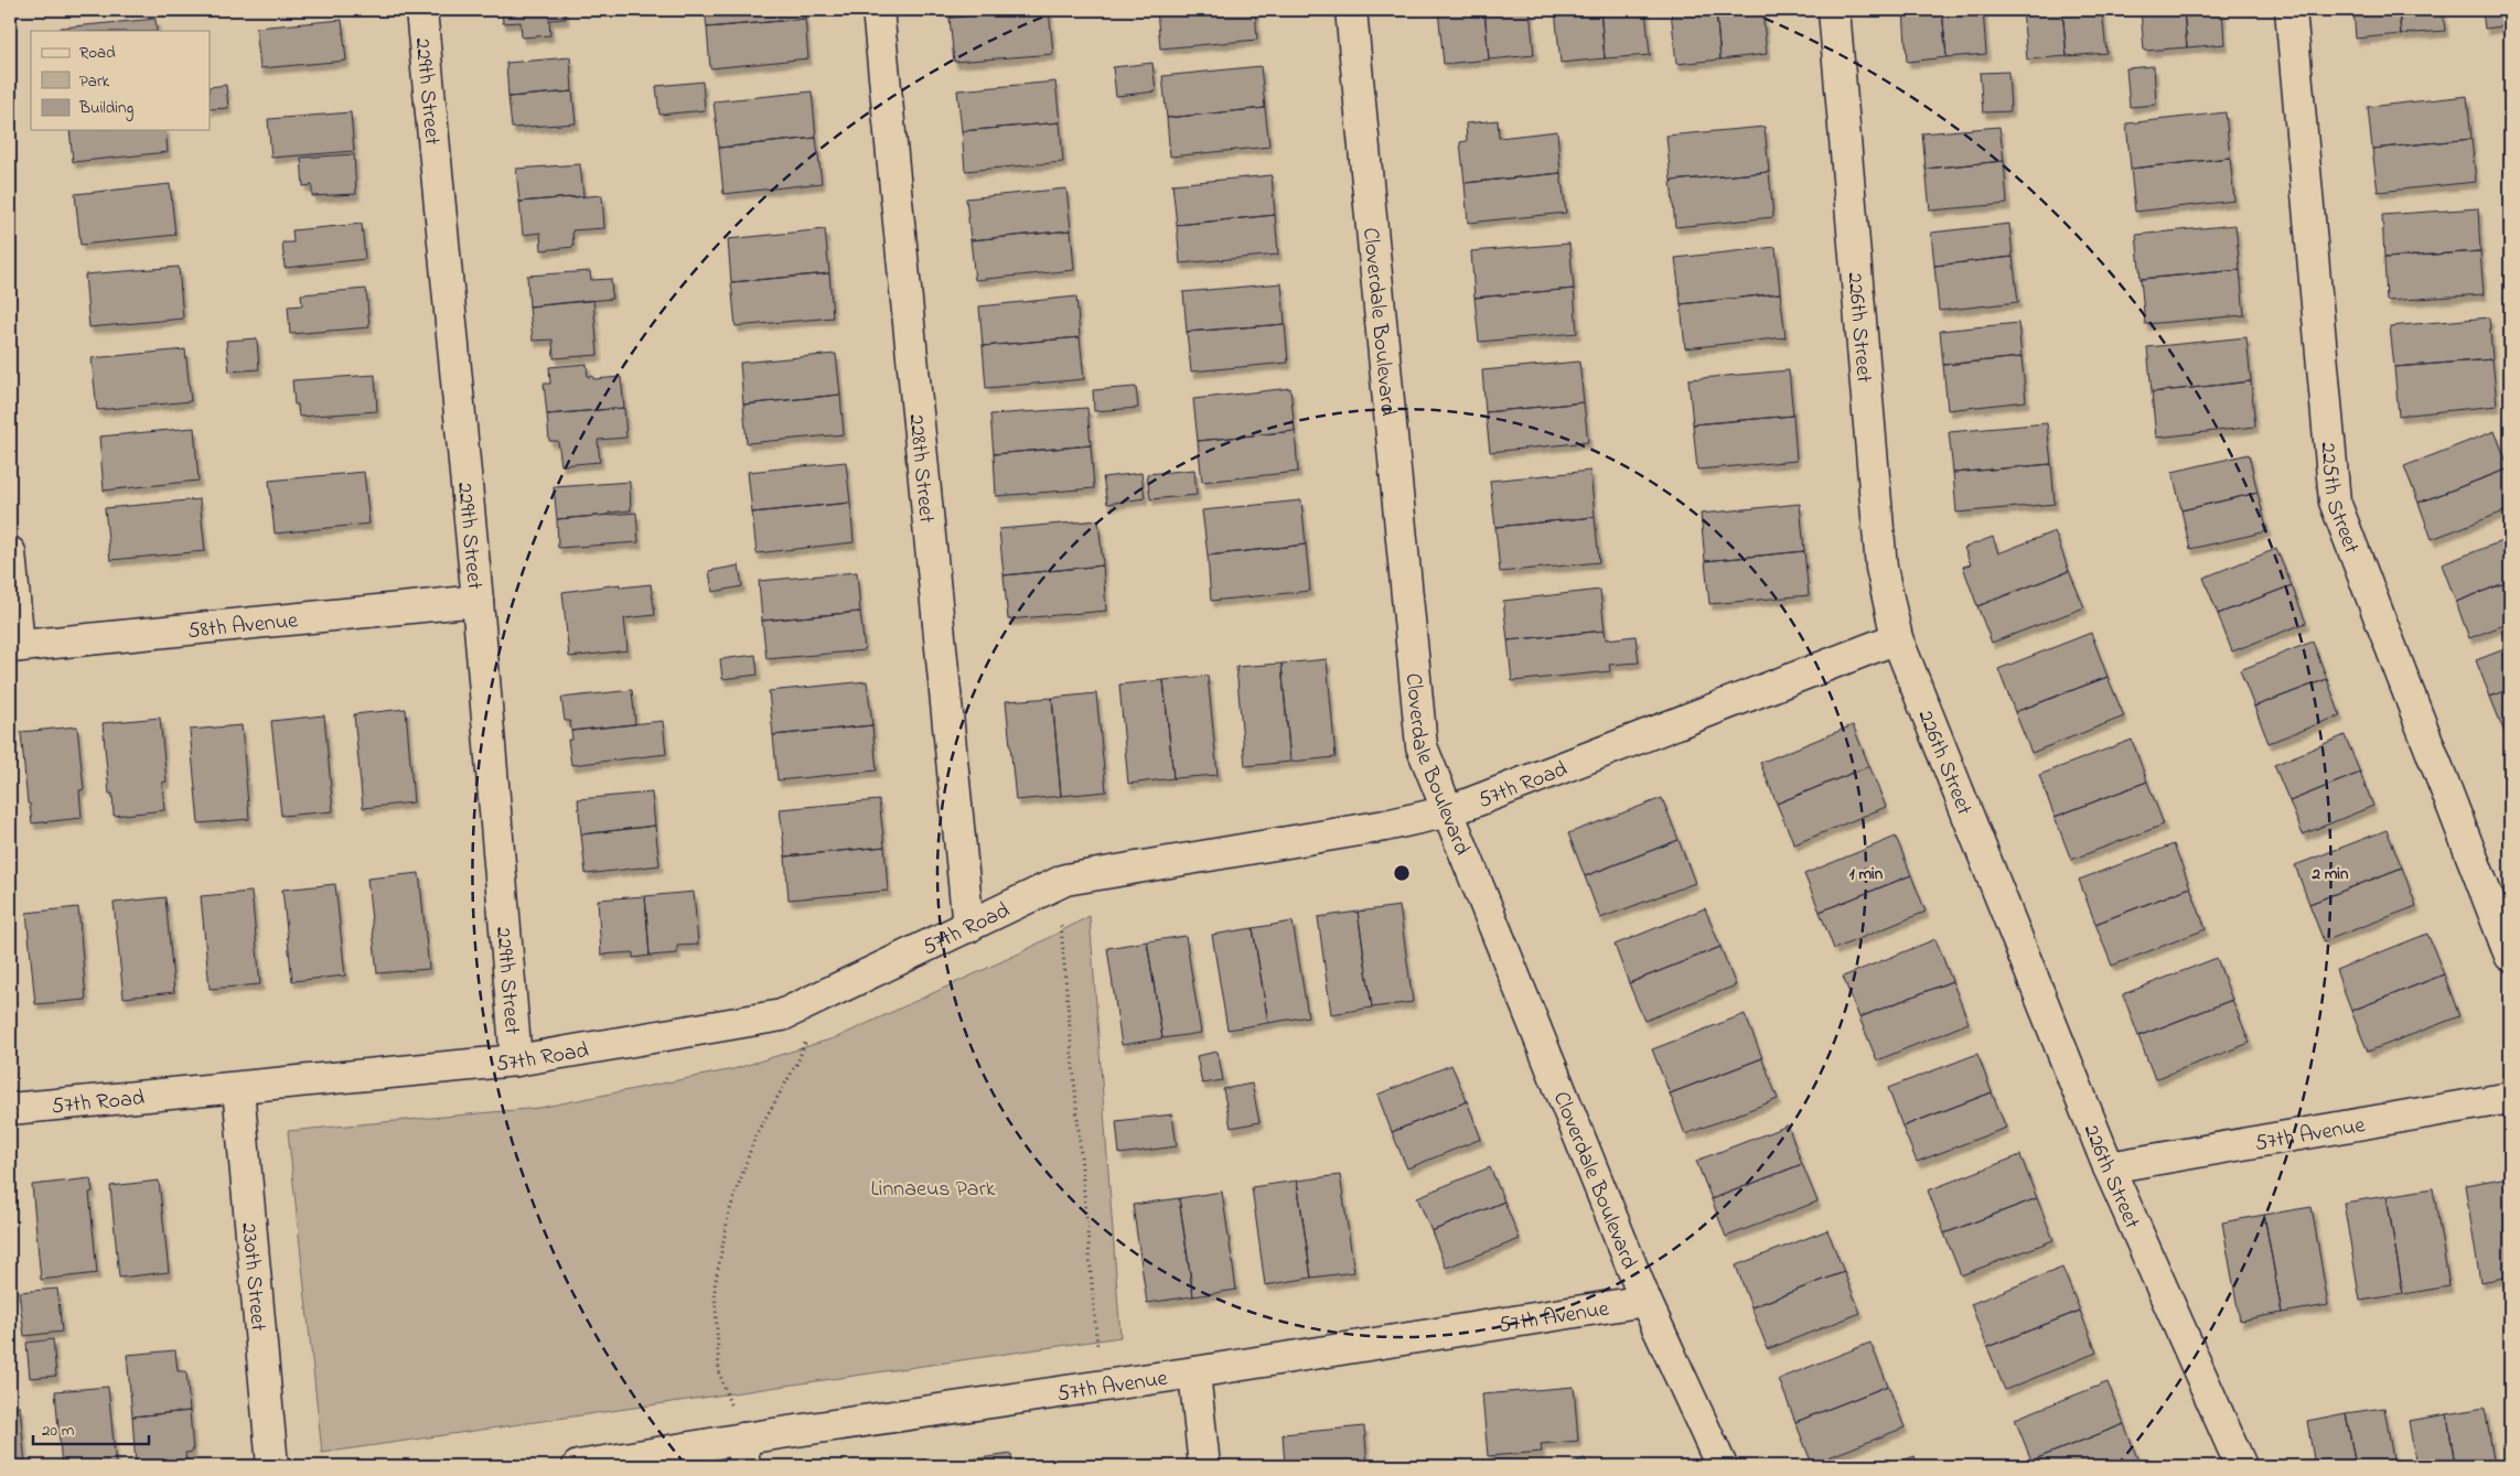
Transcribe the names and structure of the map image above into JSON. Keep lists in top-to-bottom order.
{
  "streets": {
    "street": [
      "229th Street",
      "Cloverdale Boulevard",
      "226th Street",
      "228th Street",
      "225th Street",
      "58th Avenue",
      "57th Road",
      "57th Avenue",
      "230th Street"
    ]
  },
  "crossings": [
    ["229th Street", "58th Avenue"],
    ["229th Street", "57th Road"],
    ["Cloverdale Boulevard", "57th Road"],
    ["Cloverdale Boulevard", "57th Avenue"],
    ["226th Street", "57th Road"],
    ["226th Street", "57th Avenue"],
    ["228th Street", "57th Road"],
    ["57th Road", "230th Street"]
  ],
  "parks": ["Linnaeus Park"],
  "legend": ["Road", "Park", "Building"],
  "scale_bar": "20 m",
  "rings": ["1 min", "2 min"]
}
